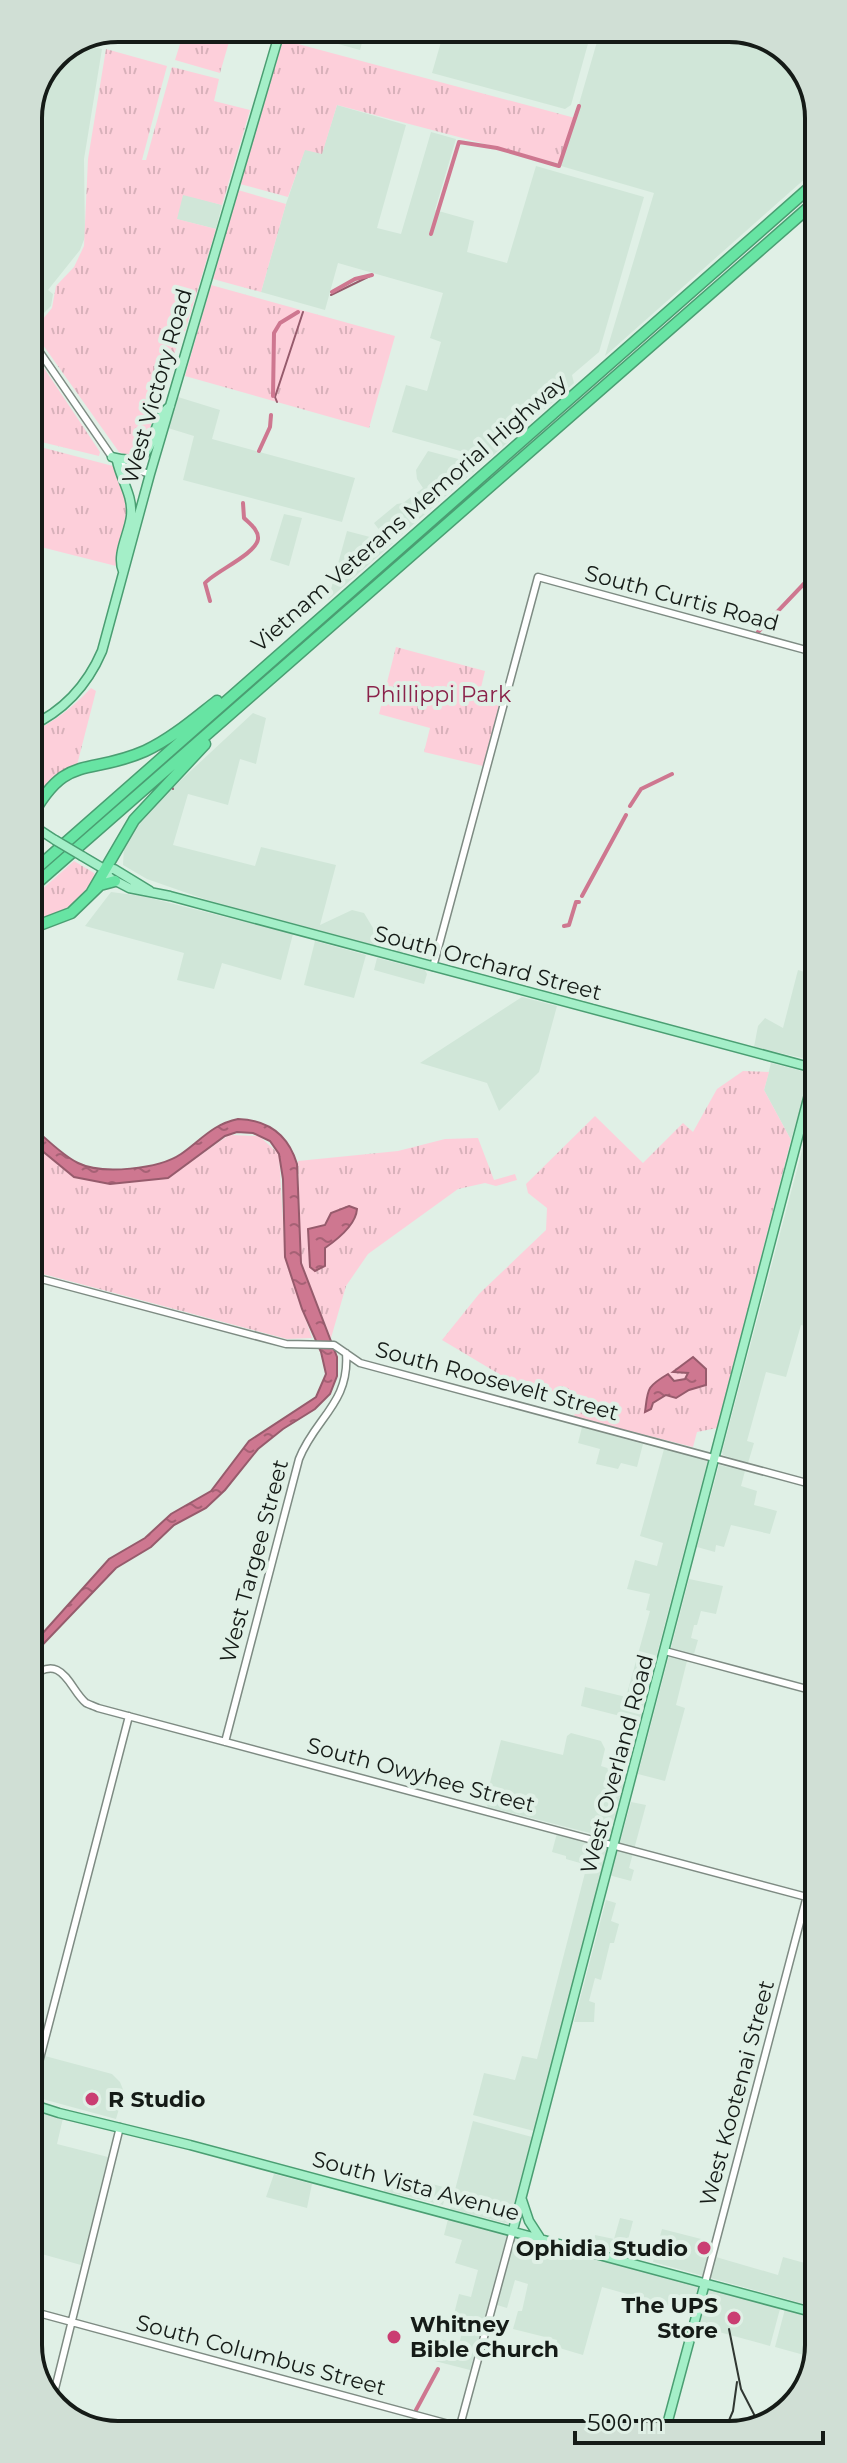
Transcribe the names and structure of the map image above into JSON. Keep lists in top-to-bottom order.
{
  "streets": {
    "highway": ["Vietnam Veterans Memorial Highway"],
    "main road": [
      "West Victory Road",
      "South Orchard Street",
      "West Overland Road",
      "West Kootenai Street",
      "South Vista Avenue"
    ],
    "street": [
      "South Curtis Road",
      "South Roosevelt Street",
      "West Targee Street",
      "South Owyhee Street",
      "South Columbus Street"
    ]
  },
  "crossings": [
    ["South Curtis Road", "South Orchard Street"],
    ["South Roosevelt Street", "West Targee Street"],
    ["South Roosevelt Street", "West Overland Road"],
    ["West Targee Street", "South Owyhee Street"],
    ["West Overland Road", "South Owyhee Street"],
    ["West Overland Road", "South Vista Avenue"],
    ["West Kootenai Street", "South Vista Avenue"]
  ],
  "parks": ["Phillippi Park"],
  "places": [
    "R Studio",
    "Ophidia Studio",
    "The UPS Store",
    "Whitney Bible Church"
  ],
  "scale_bar": "500 m"
}
